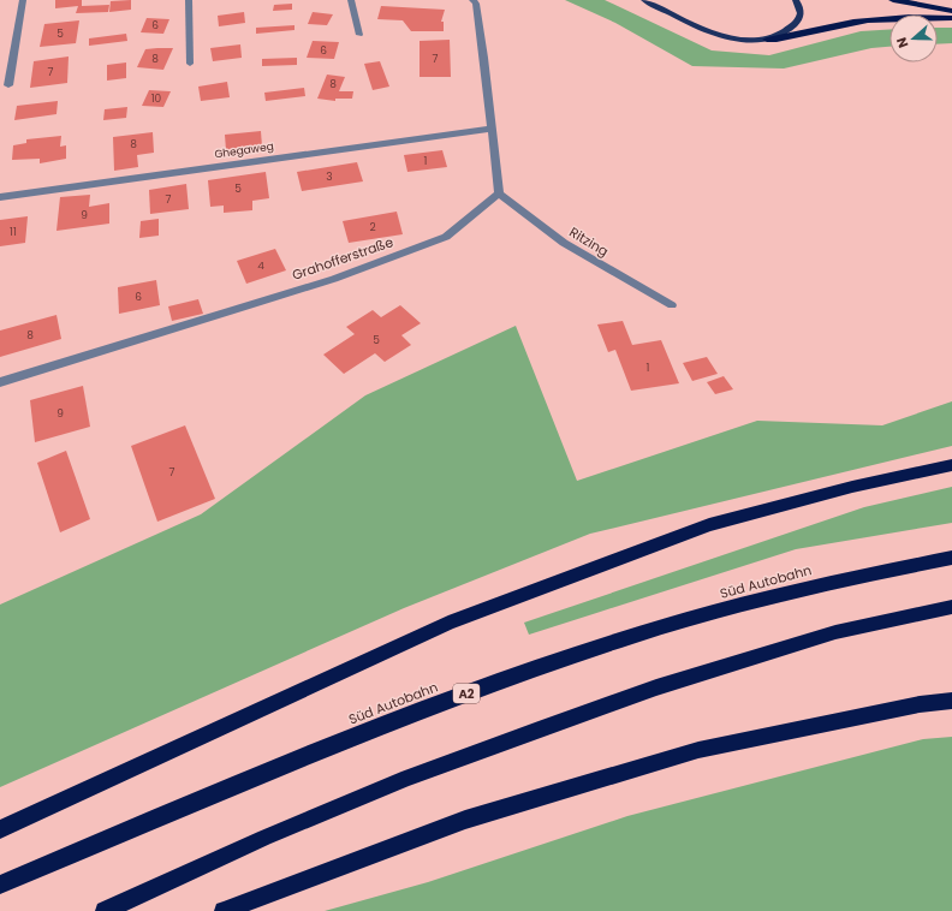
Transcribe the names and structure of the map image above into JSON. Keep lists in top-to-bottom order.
{
  "streets": {
    "highway": ["Süd Autobahn", "A2"],
    "street": ["Ghegaweg", "Ritzing", "Grahofferstraße"]
  },
  "crossings": [
    ["Ritzing", "Grahofferstraße"]
  ],
  "house_numbers": [
    "6",
    "5",
    "6",
    "8",
    "7",
    "7",
    "8",
    "10",
    "8",
    "1",
    "3",
    "5",
    "7",
    "9",
    "2",
    "11",
    "4",
    "6",
    "8",
    "5",
    "1",
    "9",
    "7"
  ],
  "north": "left"
}
